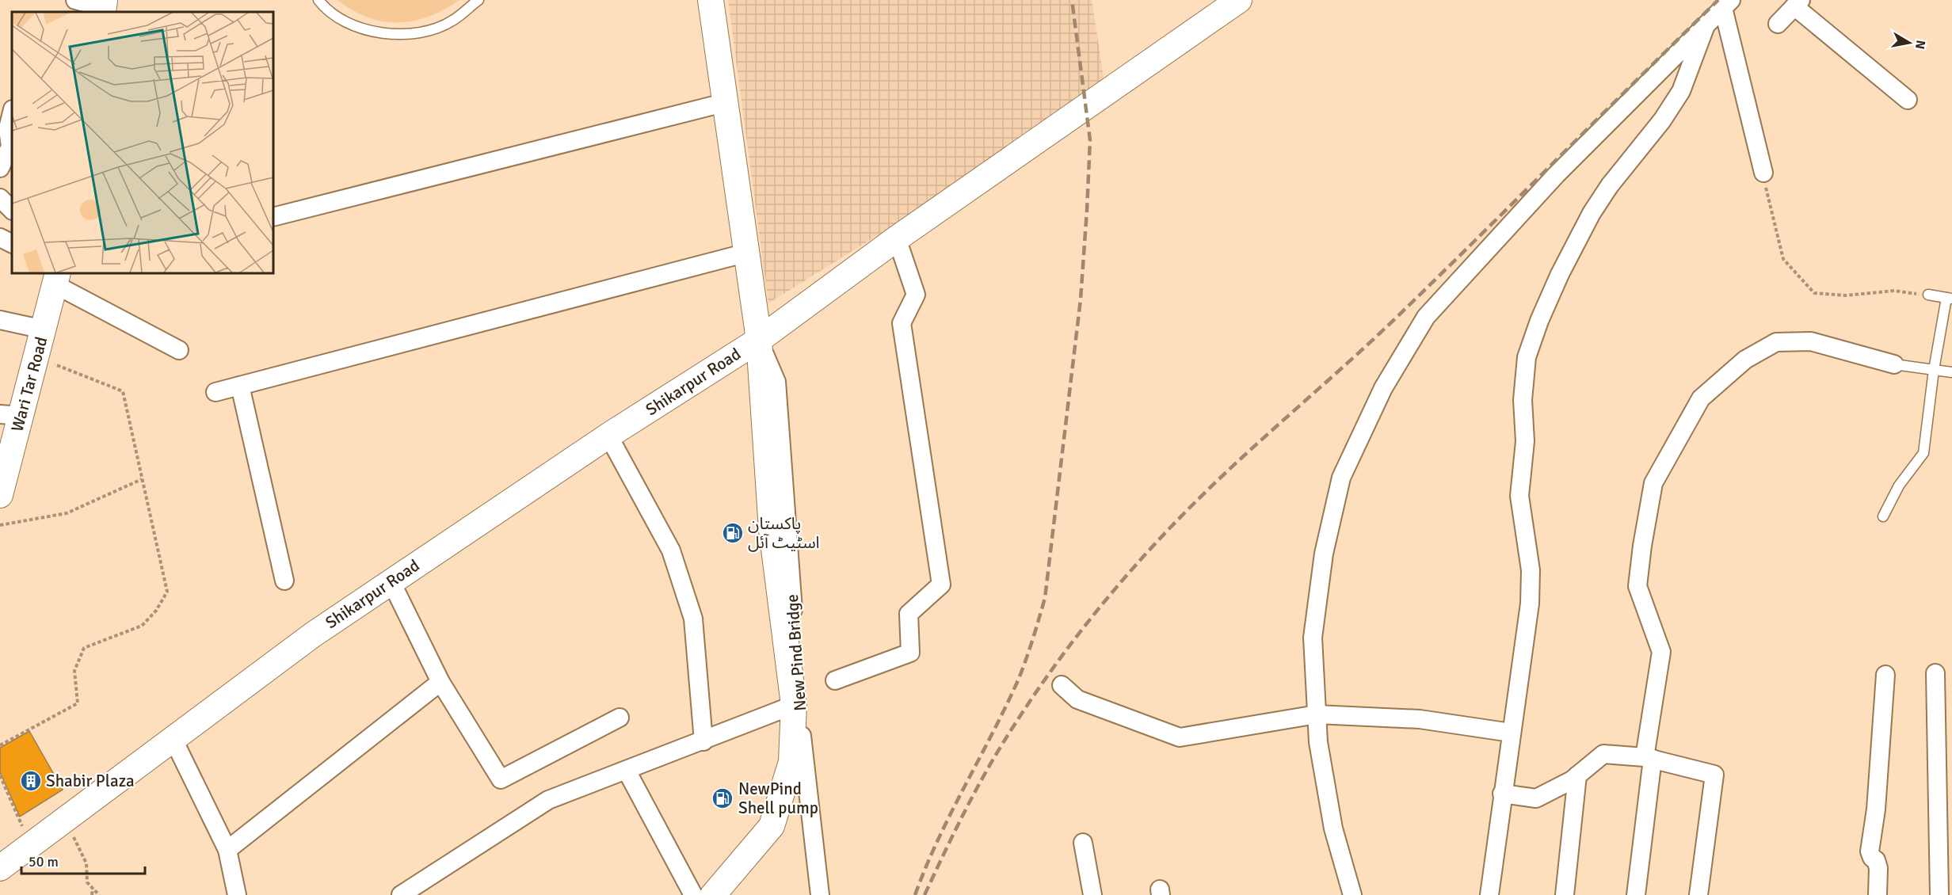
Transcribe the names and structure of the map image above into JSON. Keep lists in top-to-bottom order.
{
  "streets": {
    "main road": ["Shikarpur Road", "Wari Tar Road"],
    "street": ["New Pind Bridge"]
  },
  "crossings": [
    ["Shikarpur Road", "New Pind Bridge"]
  ],
  "places": {
    "fuel station": ["پاکستان اسٹیٹ آئل", "NewPind Shell pump"],
    "building": ["Shabir Plaza"]
  },
  "scale_bar": "50 m",
  "north": "right"
}
